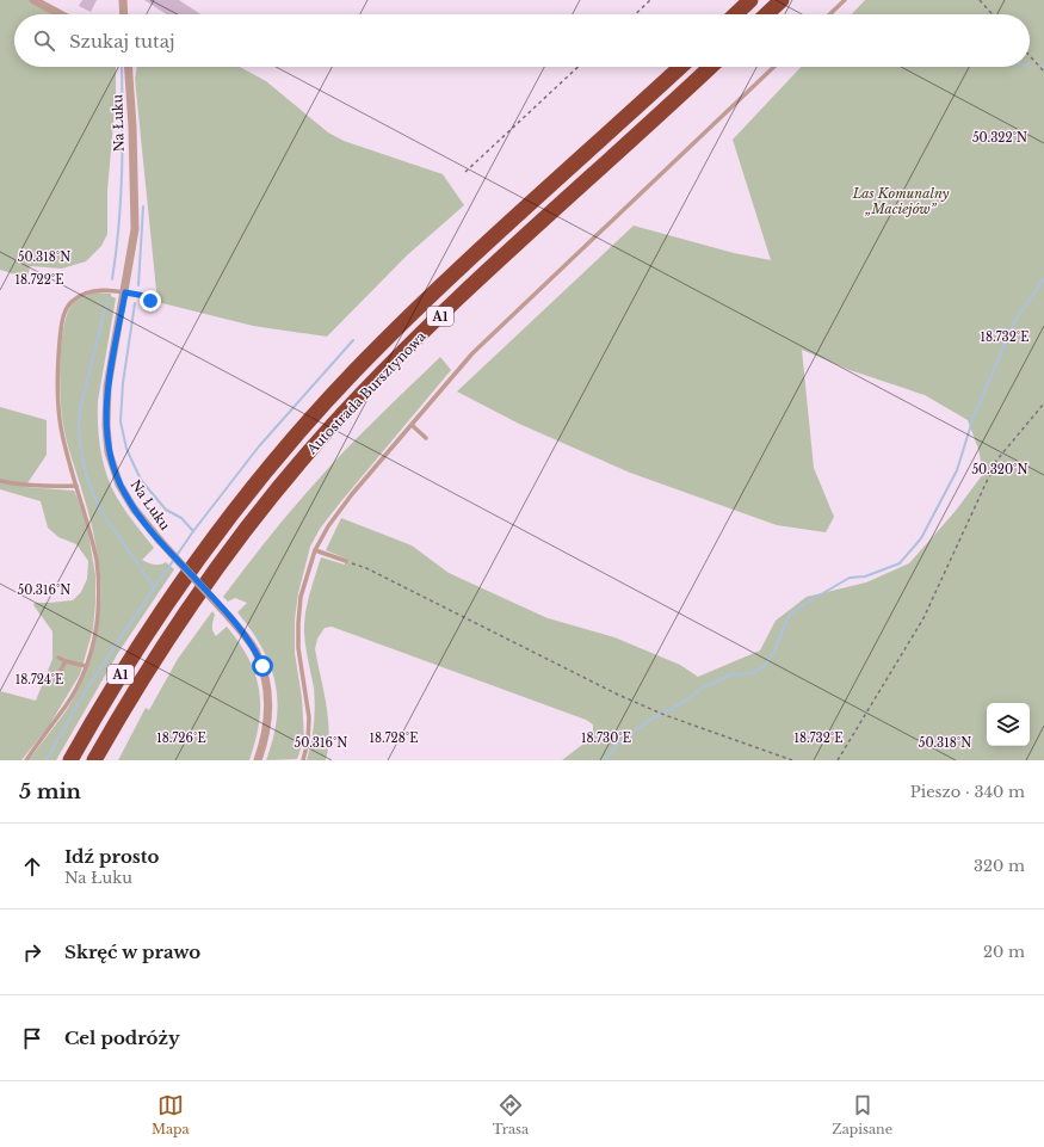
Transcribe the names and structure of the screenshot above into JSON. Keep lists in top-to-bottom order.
{
  "streets": {
    "highway": ["A1", "Autostrada Bursztynowa"],
    "street": ["Na Łuku"]
  },
  "parks": ["Las Komunalny „Maciejów”"],
  "page": {
    "search": "Szukaj tutaj",
    "heading": ["5 min", "Pieszo · 340 m"],
    "list": [
      ["Idź prosto", "Na Łuku", "320 m"],
      ["Skręć w prawo", "20 m"],
      "Cel podróży"
    ],
    "nav": ["Mapa", "Trasa", "Zapisane"]
  },
  "coordinates": [
    "50.322°N",
    "50.318°N",
    "18.722°E",
    "18.732°E",
    "50.320°N",
    "50.316°N",
    "18.724°E",
    "18.726°E",
    "18.728°E",
    "18.730°E"
  ]
}
